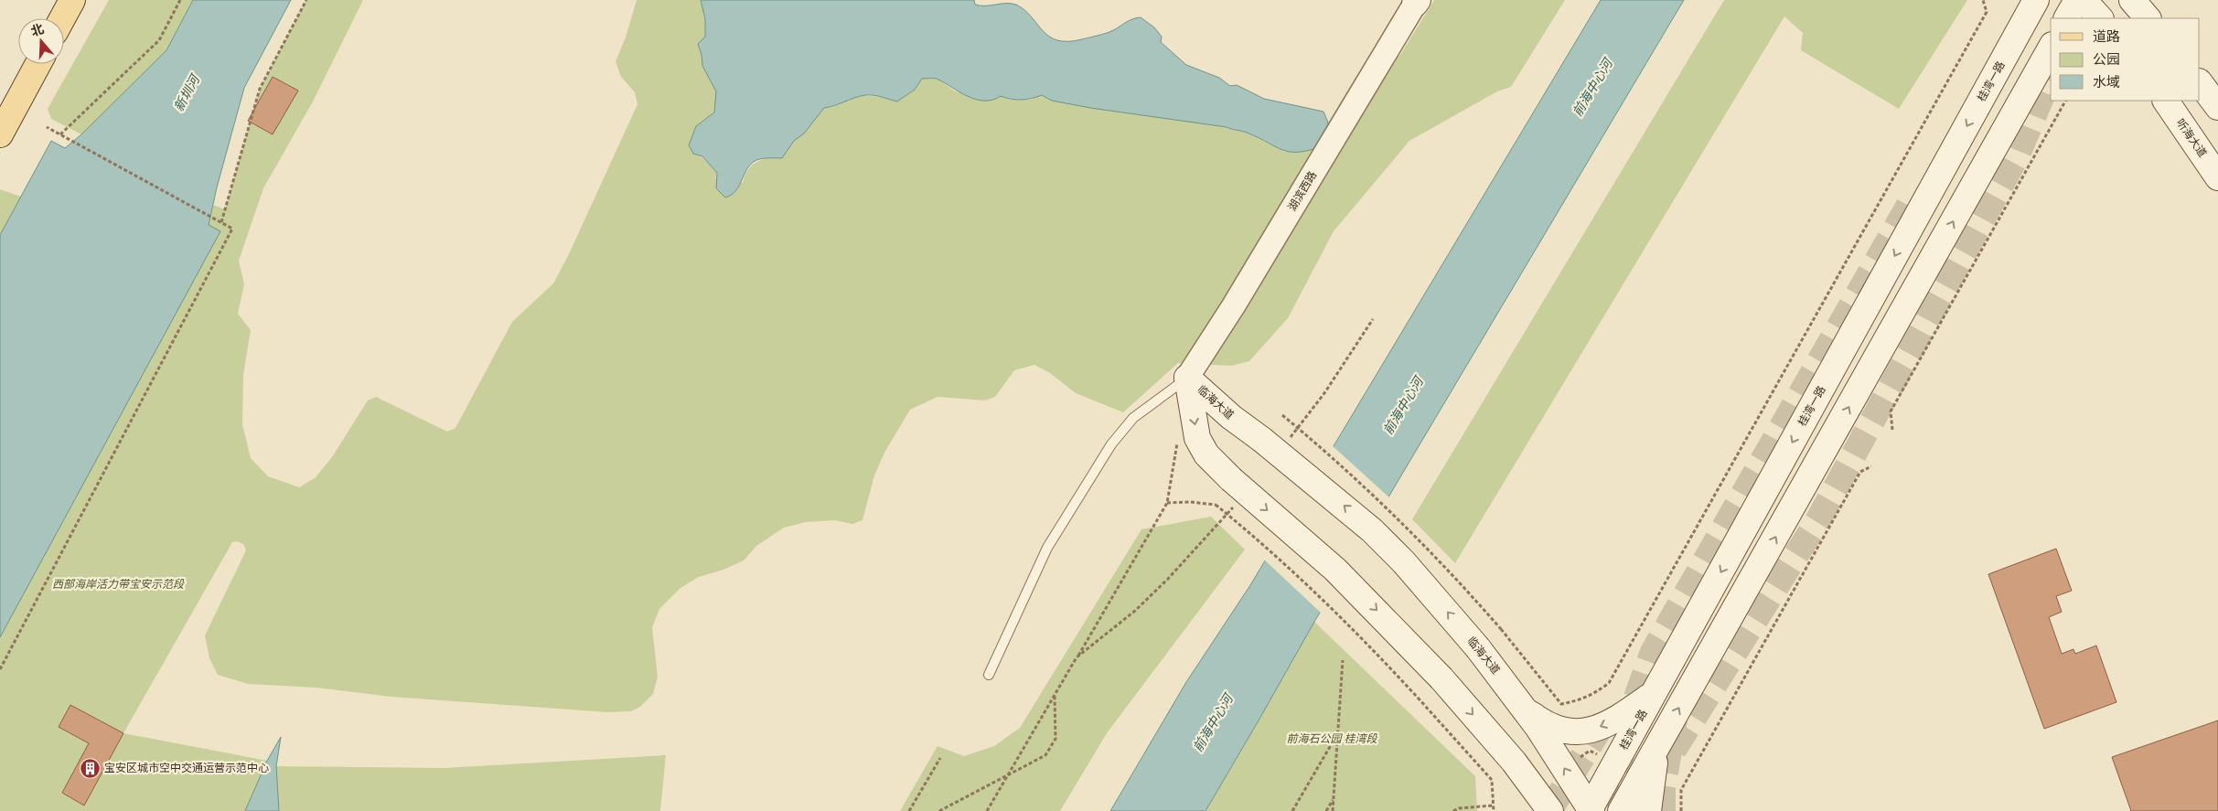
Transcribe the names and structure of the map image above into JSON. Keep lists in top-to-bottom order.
{
  "streets": {
    "main road": ["桂湾一路", "听海大道", "临海大道"],
    "street": ["湖滨西路"]
  },
  "crossings": [
    ["桂湾一路", "临海大道"],
    ["湖滨西路", "临海大道"]
  ],
  "water": ["前海中心河", "新圳河"],
  "parks": ["西部海岸活力带宝安示范段", "前海石公园 桂湾段"],
  "places": {
    "building": ["宝安区城市空中交通运营示范中心"]
  },
  "legend": ["道路", "公园", "水域"],
  "north": "top"
}
